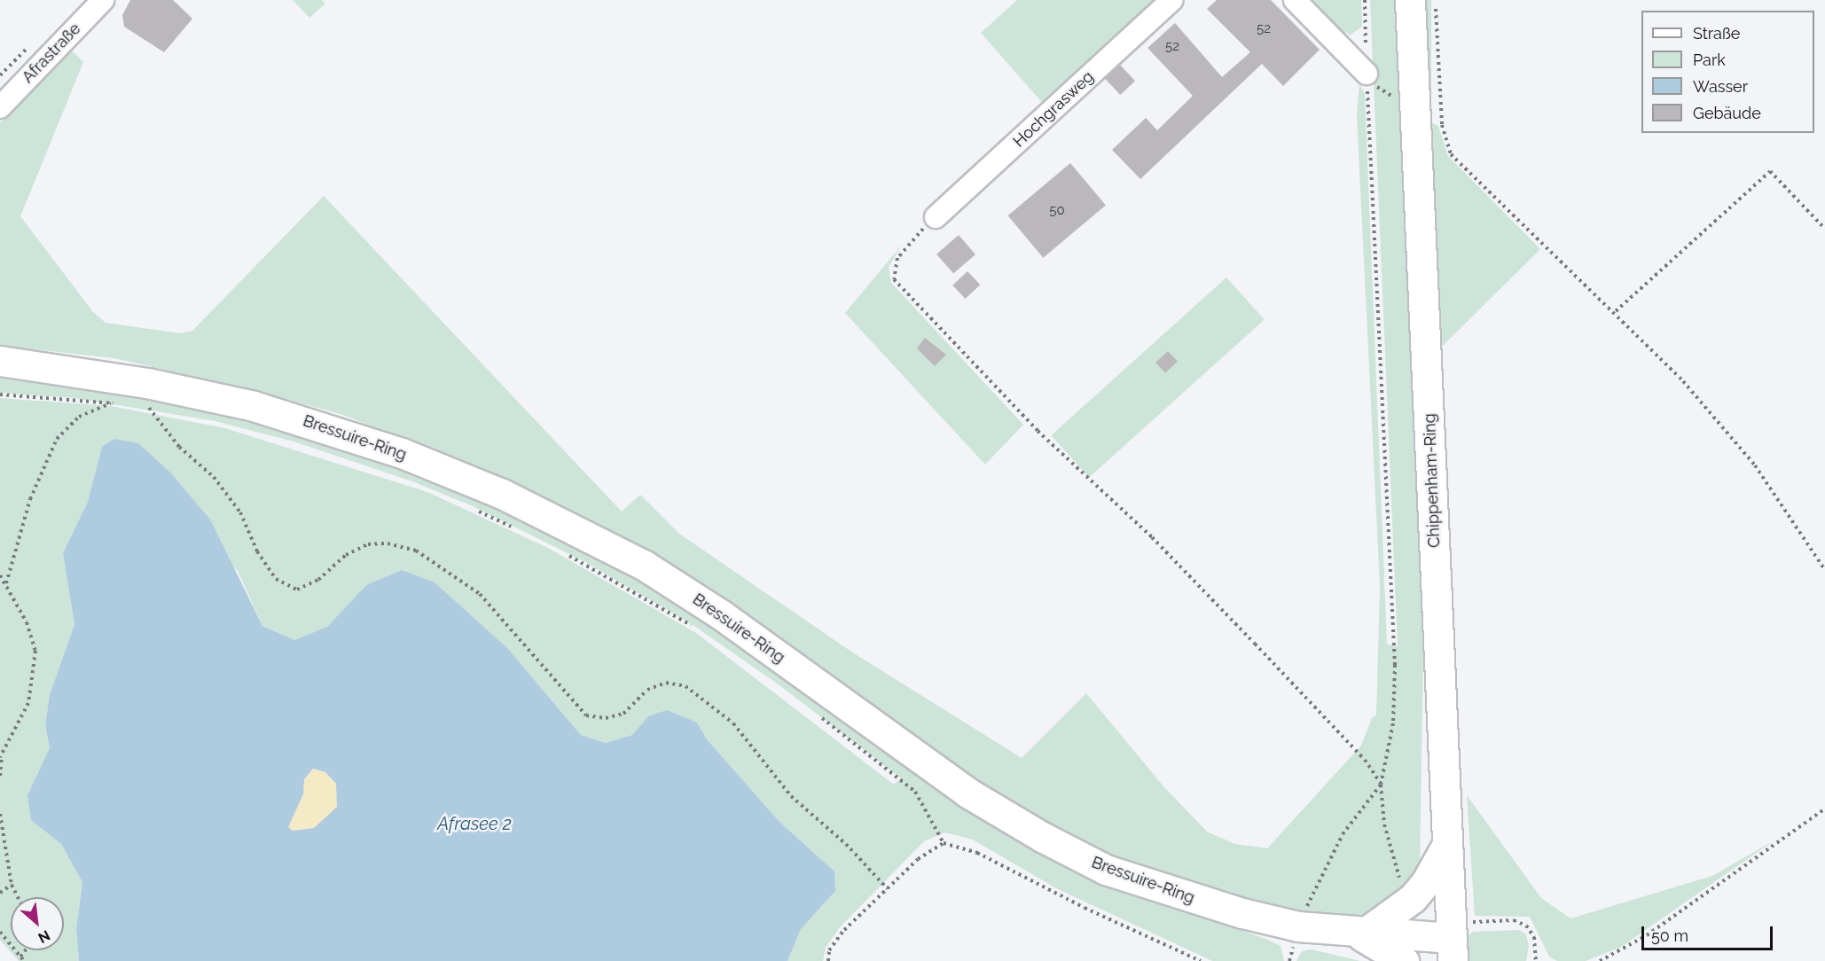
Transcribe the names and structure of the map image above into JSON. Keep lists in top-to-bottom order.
{
  "streets": {
    "main road": ["Bressuire-Ring", "Chippenham-Ring"],
    "street": ["Afrastraße", "Hochgrasweg"]
  },
  "crossings": [
    ["Bressuire-Ring", "Chippenham-Ring"]
  ],
  "water": ["Afrasee 2"],
  "house_numbers": ["52", "52", "50"],
  "legend": [
    "Straße",
    "Park",
    "Wasser",
    "Gebäude"
  ],
  "scale_bar": "50 m",
  "north": "bottom right"
}
